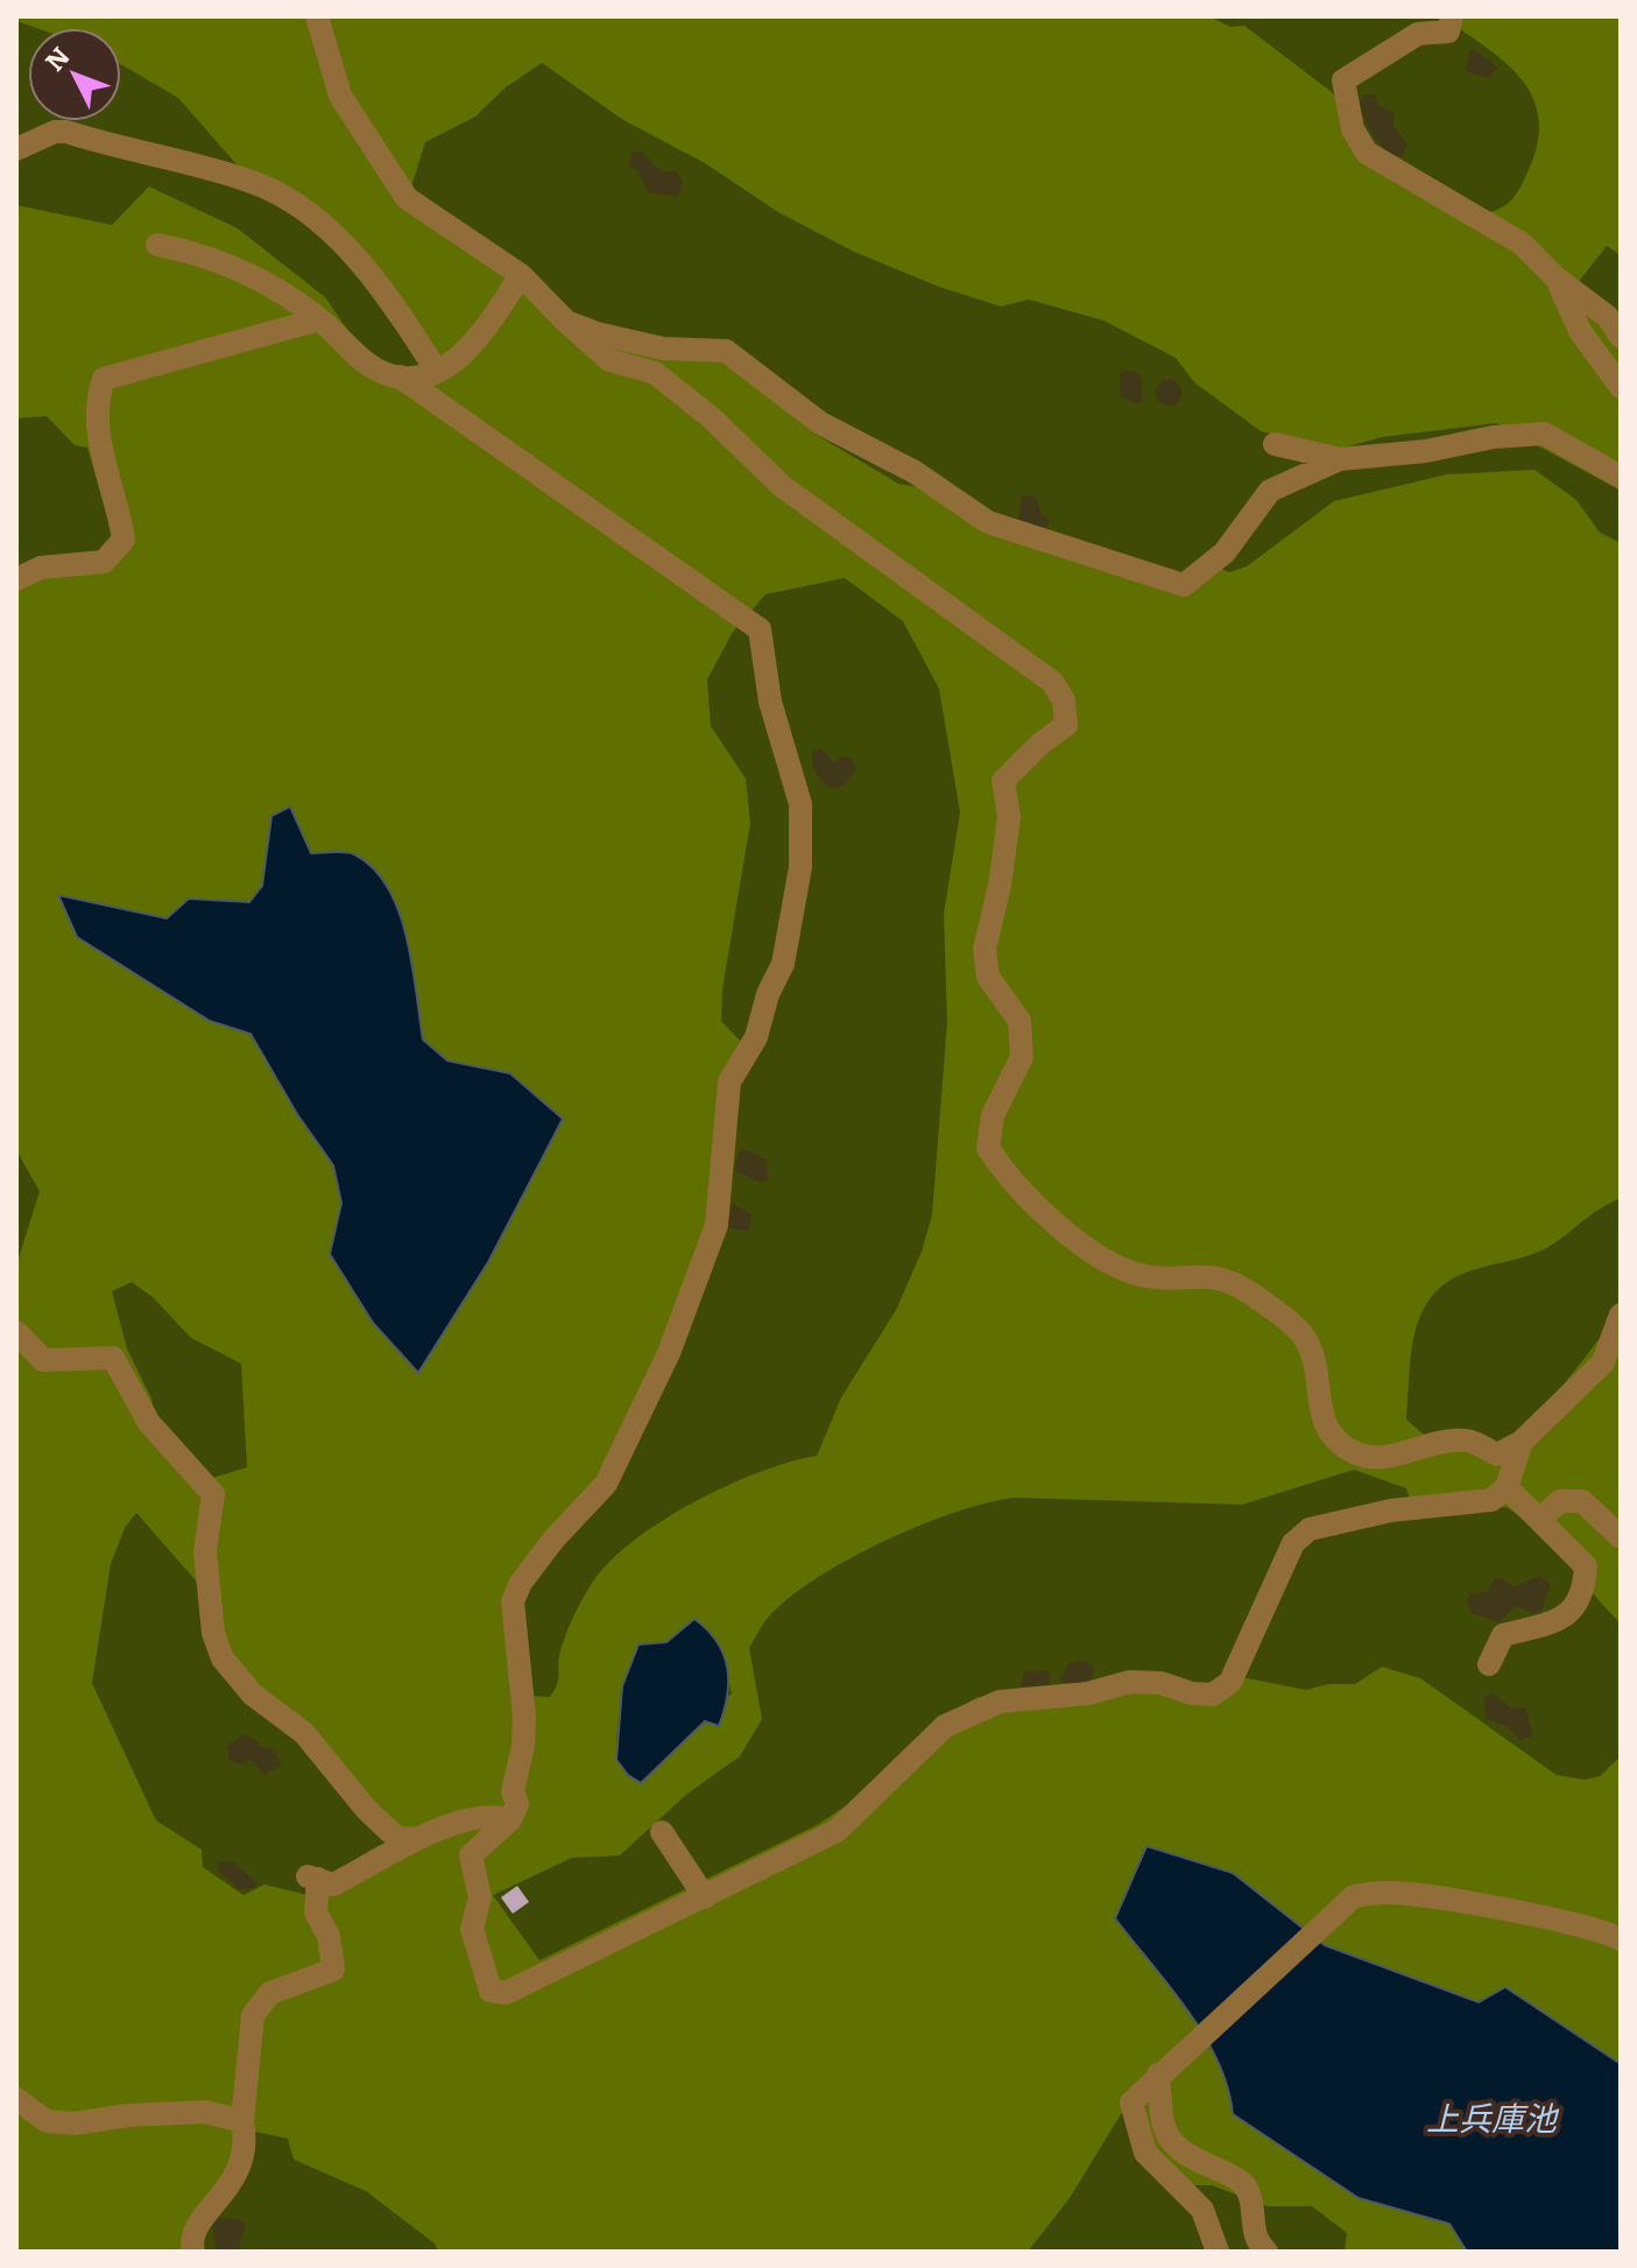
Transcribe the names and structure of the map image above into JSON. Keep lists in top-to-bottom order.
{
  "water": ["上兵庫池"],
  "north": "top left"
}
